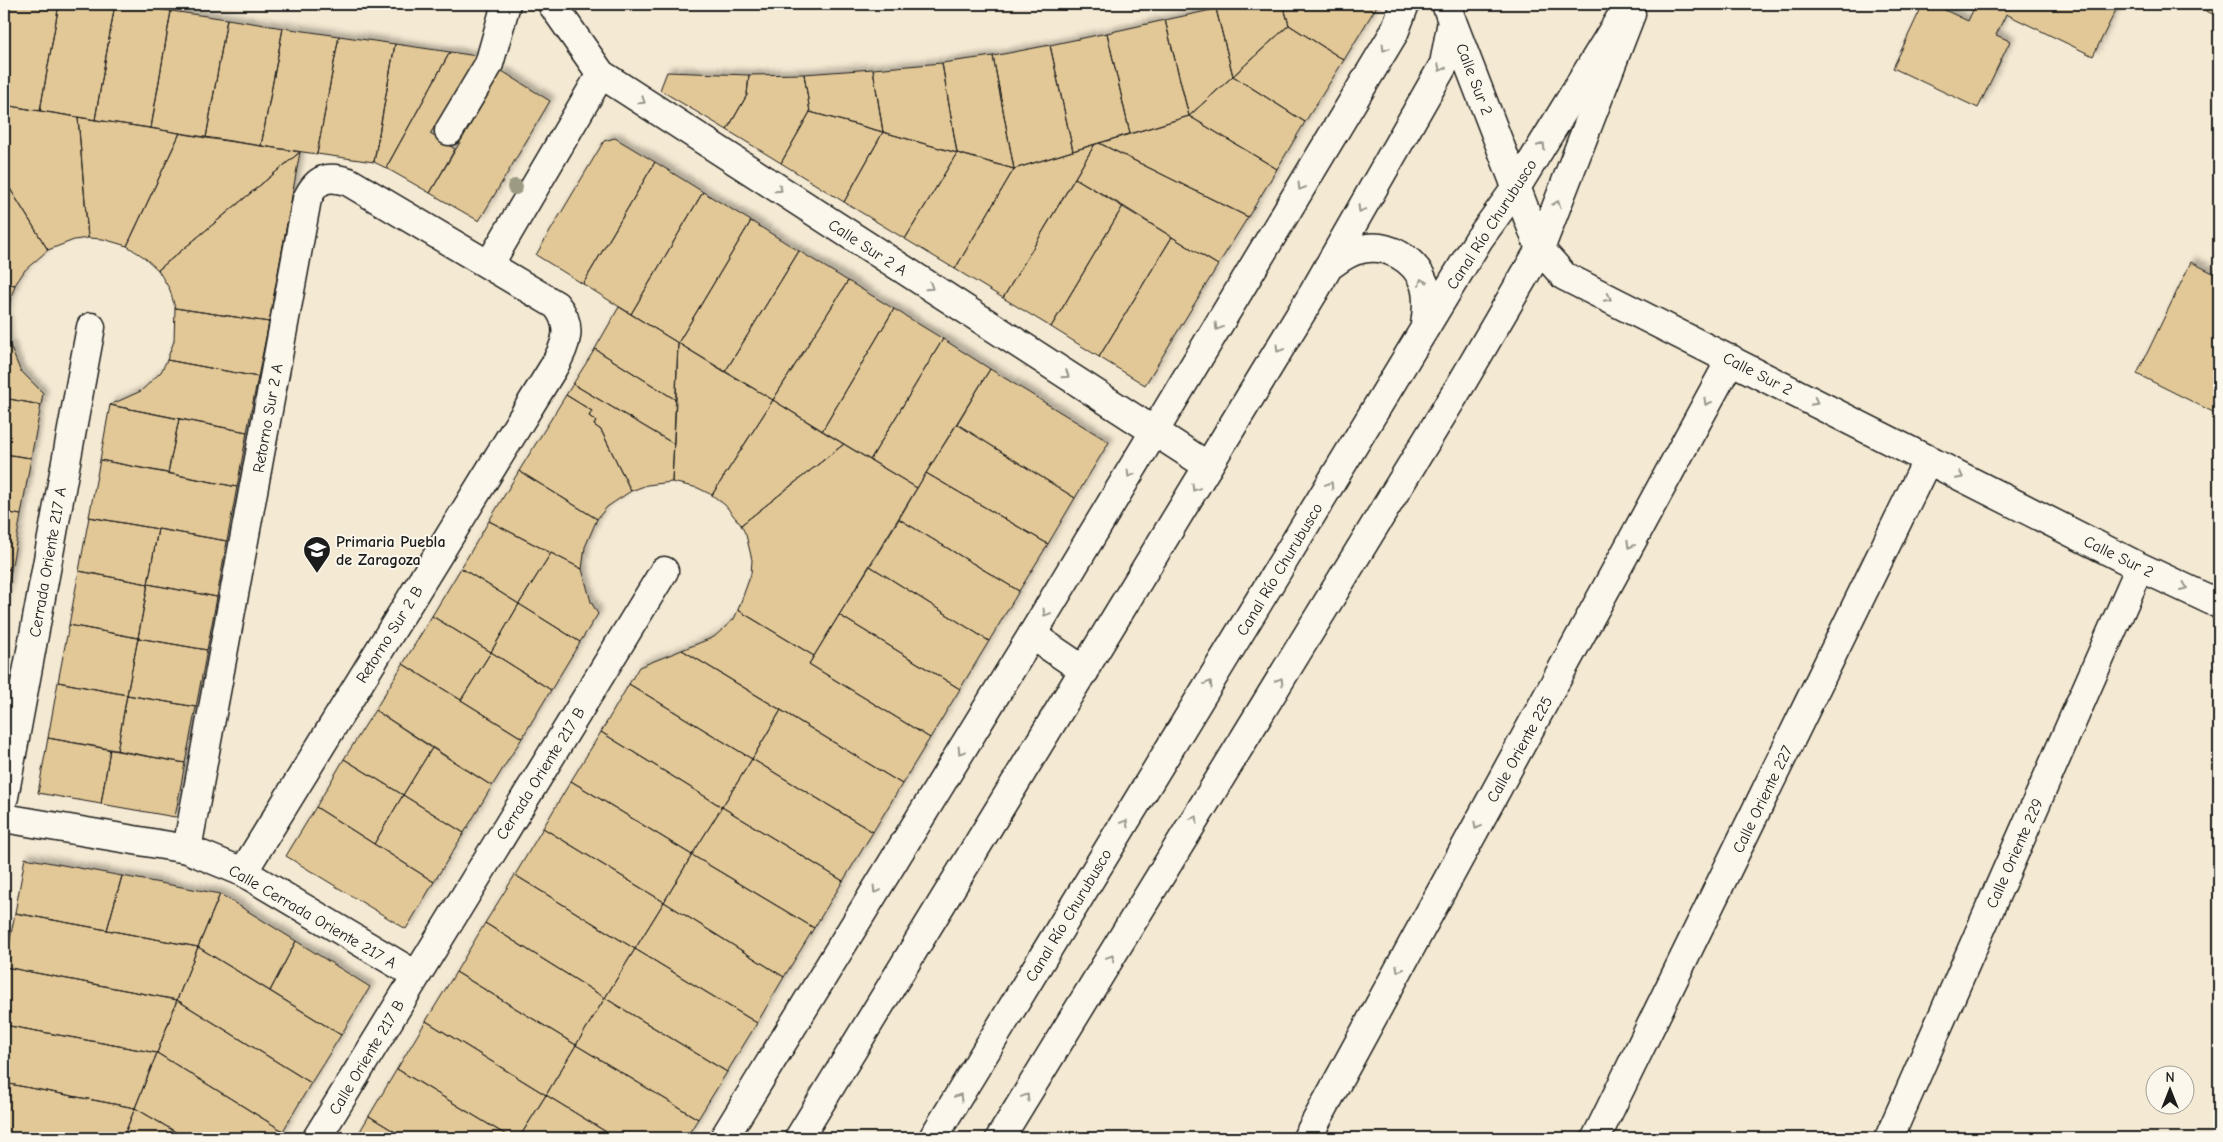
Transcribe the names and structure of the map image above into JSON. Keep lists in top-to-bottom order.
{
  "streets": {
    "street": [
      "Calle Sur 2",
      "Canal Río Churubusco",
      "Calle Sur 2 A",
      "Retorno Sur 2 A",
      "Cerrada Oriente 217 A",
      "Retorno Sur 2 B",
      "Calle Oriente 225",
      "Cerrada Oriente 217 B",
      "Calle Oriente 227",
      "Calle Oriente 229",
      "Calle Cerrada Oriente 217 A",
      "Calle Oriente 217 B"
    ]
  },
  "crossings": [
    ["Calle Sur 2", "Canal Río Churubusco"],
    ["Calle Sur 2", "Calle Oriente 225"],
    ["Calle Sur 2", "Calle Oriente 227"],
    ["Calle Sur 2", "Calle Oriente 229"],
    ["Retorno Sur 2 A", "Retorno Sur 2 B"],
    ["Retorno Sur 2 A", "Calle Cerrada Oriente 217 A"],
    ["Retorno Sur 2 B", "Calle Cerrada Oriente 217 A"],
    ["Cerrada Oriente 217 B", "Calle Cerrada Oriente 217 A"],
    ["Cerrada Oriente 217 B", "Calle Oriente 217 B"],
    ["Calle Cerrada Oriente 217 A", "Calle Oriente 217 B"]
  ],
  "one_way": ["Calle Sur 2", "Calle Sur 2 A"],
  "places": {
    "school or university": ["Primaria Puebla de Zaragoza"]
  },
  "north": "top"
}
